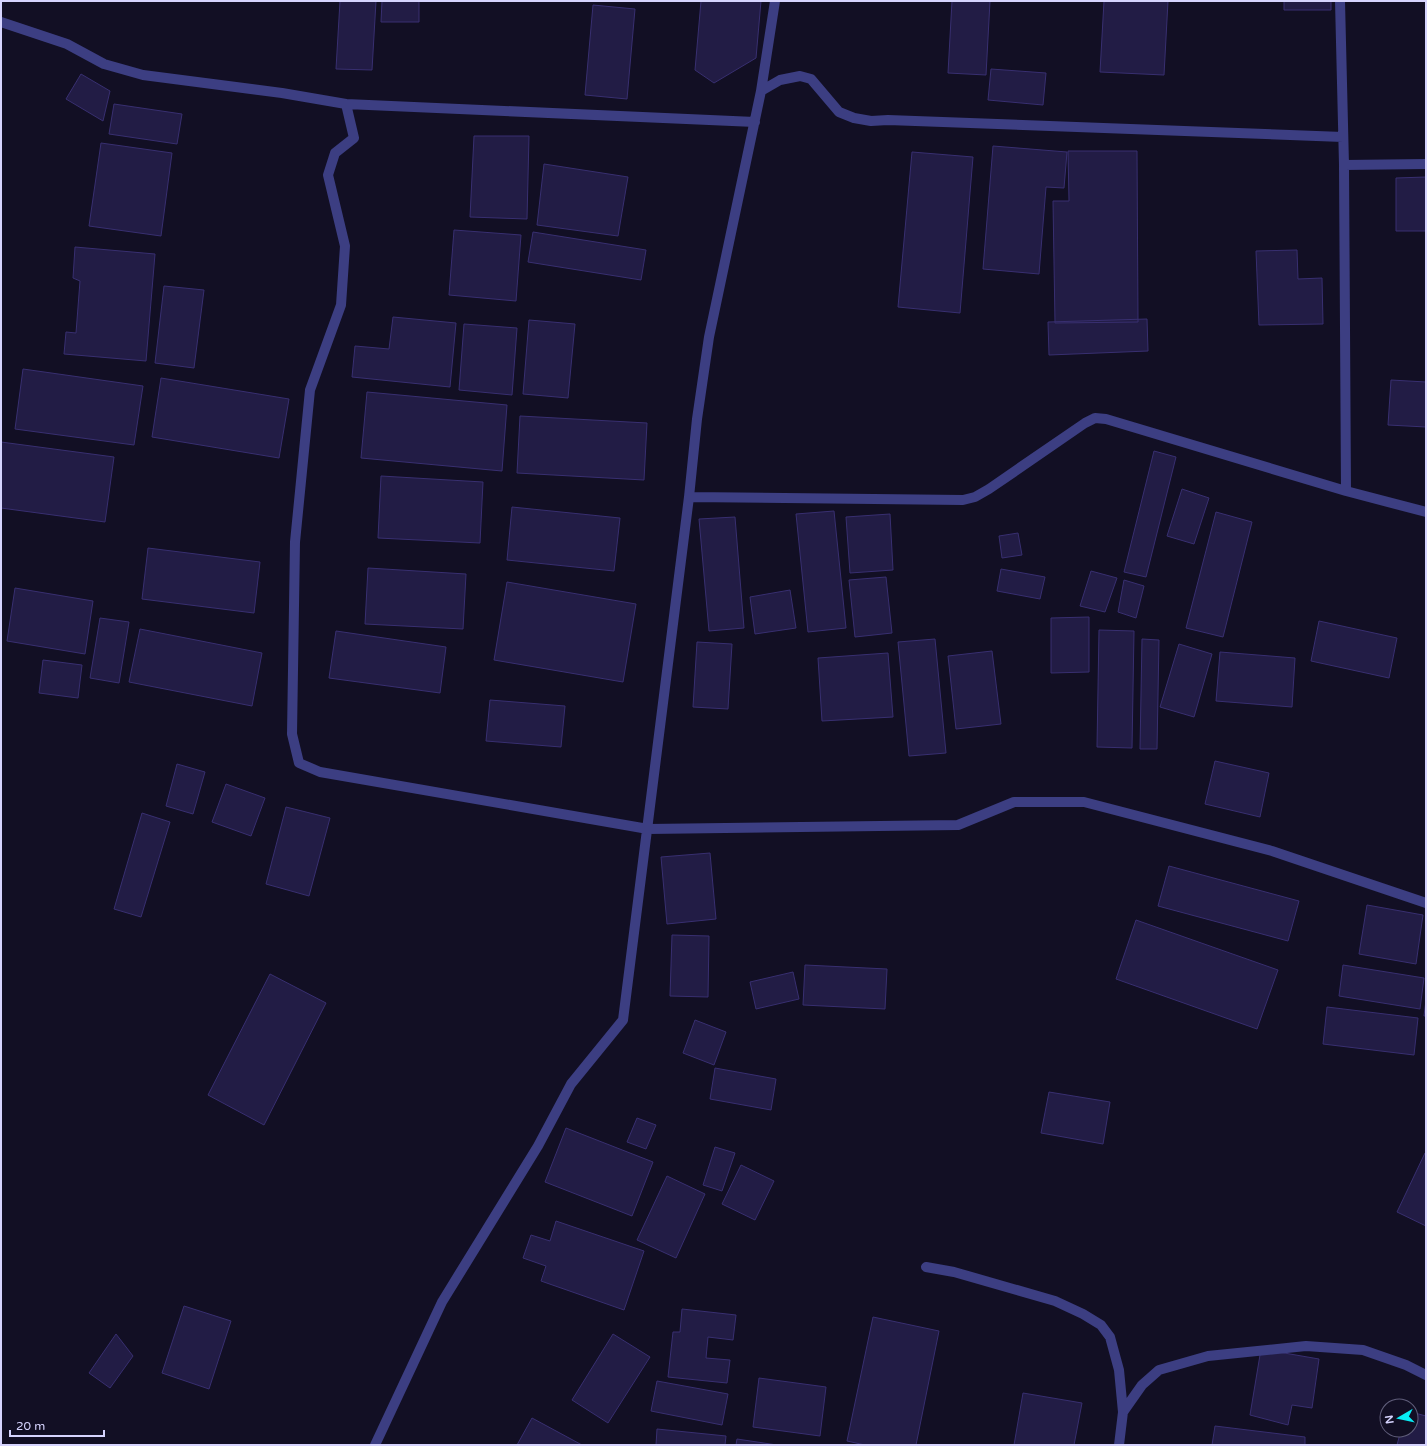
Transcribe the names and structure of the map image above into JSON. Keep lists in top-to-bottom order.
{
  "scale_bar": "20 m",
  "north": "left"
}
